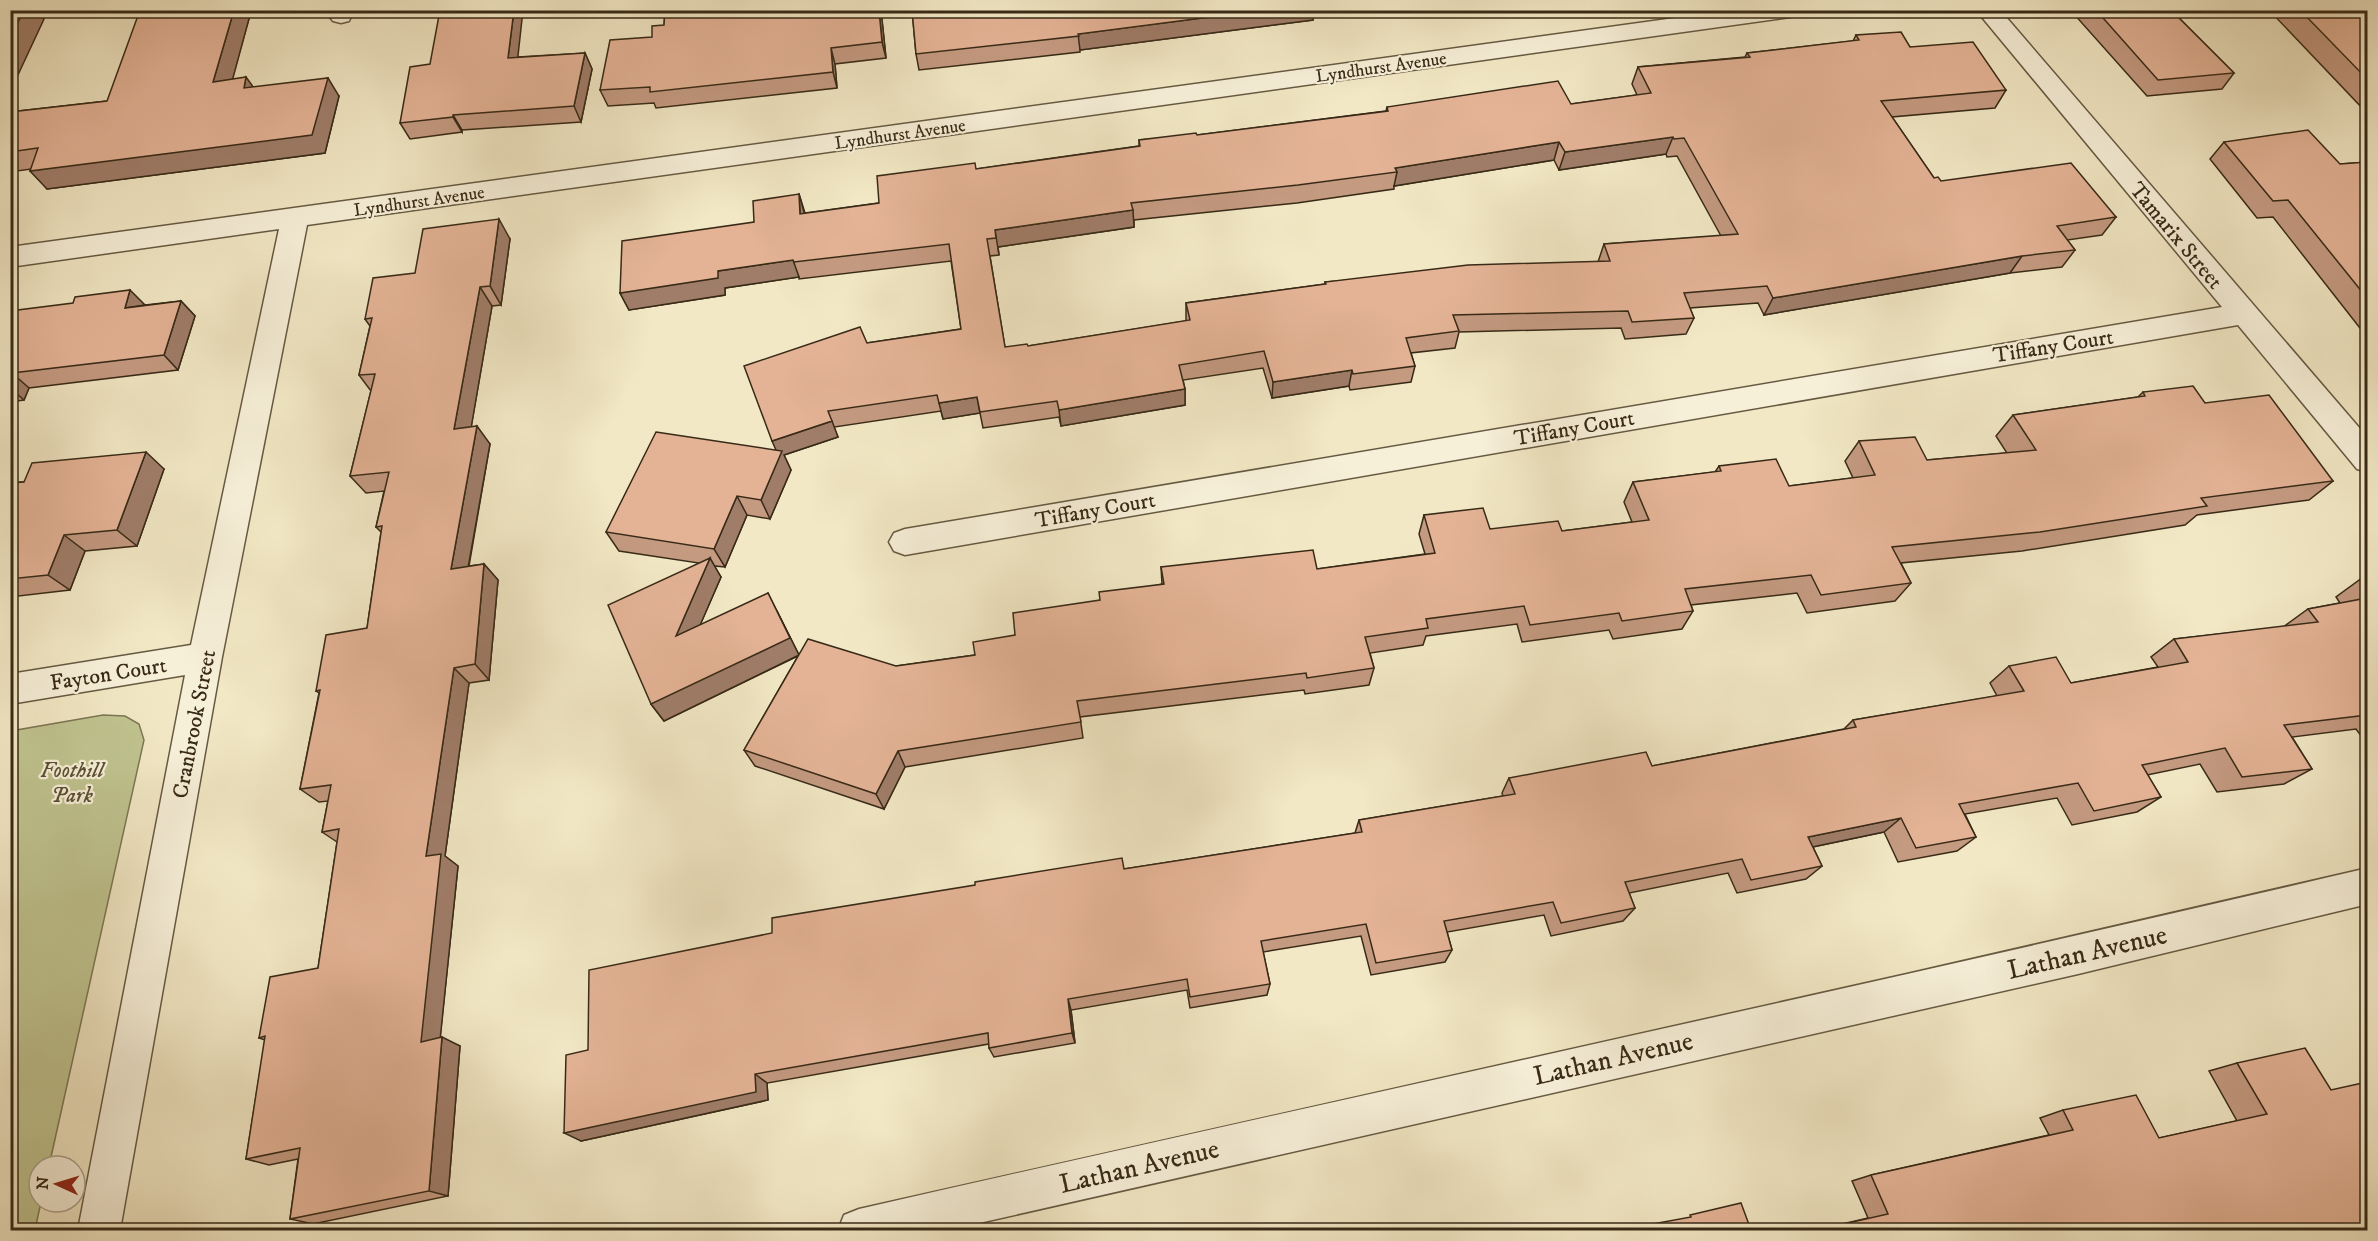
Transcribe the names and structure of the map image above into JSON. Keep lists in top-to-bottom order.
{
  "streets": {
    "street": [
      "Lyndhurst Avenue",
      "Tamarix Street",
      "Tiffany Court",
      "Fayton Court",
      "Cranbrook Street",
      "Lathan Avenue"
    ]
  },
  "crossings": [
    ["Lyndhurst Avenue", "Cranbrook Street"],
    ["Tamarix Street", "Tiffany Court"],
    ["Fayton Court", "Cranbrook Street"]
  ],
  "parks": ["Foothill Park"],
  "north": "left"
}
